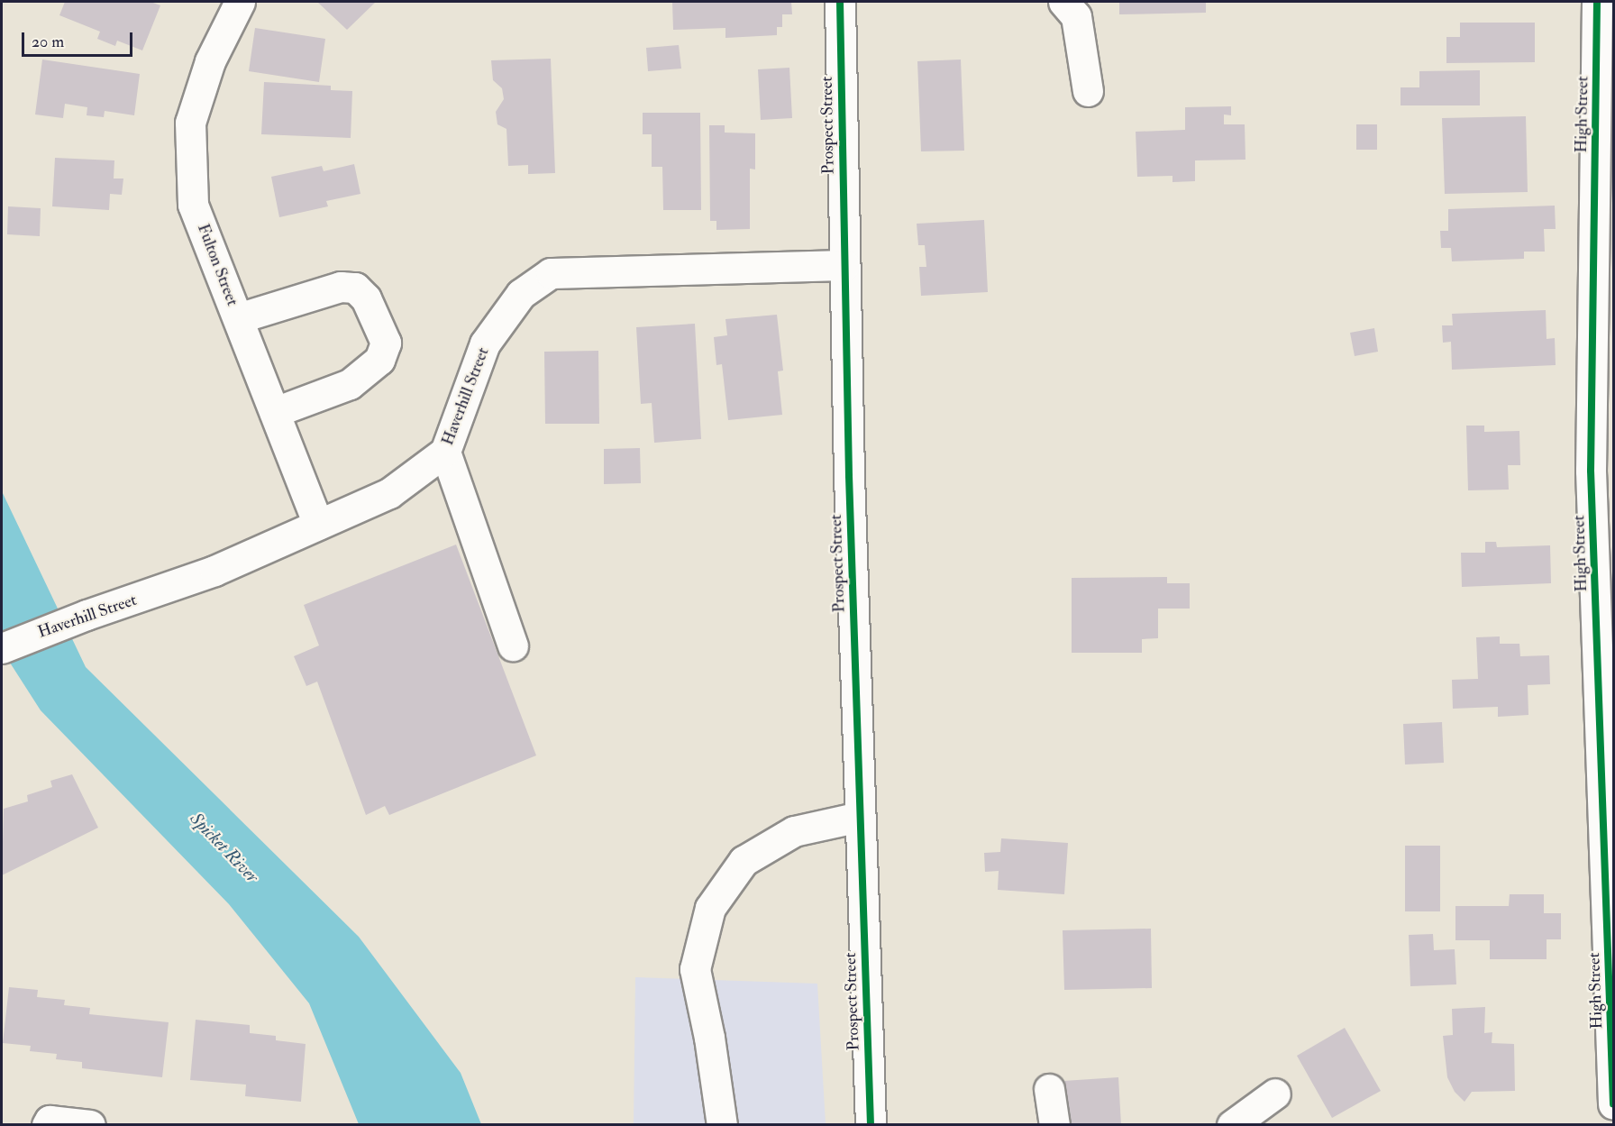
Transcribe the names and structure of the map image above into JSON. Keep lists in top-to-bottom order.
{
  "streets": {
    "street": [
      "High Street",
      "Prospect Street",
      "Fulton Street",
      "Haverhill Street"
    ]
  },
  "crossings": [
    ["Prospect Street", "Haverhill Street"],
    ["Fulton Street", "Haverhill Street"]
  ],
  "water": ["Spicket River"],
  "scale_bar": "20 m"
}
